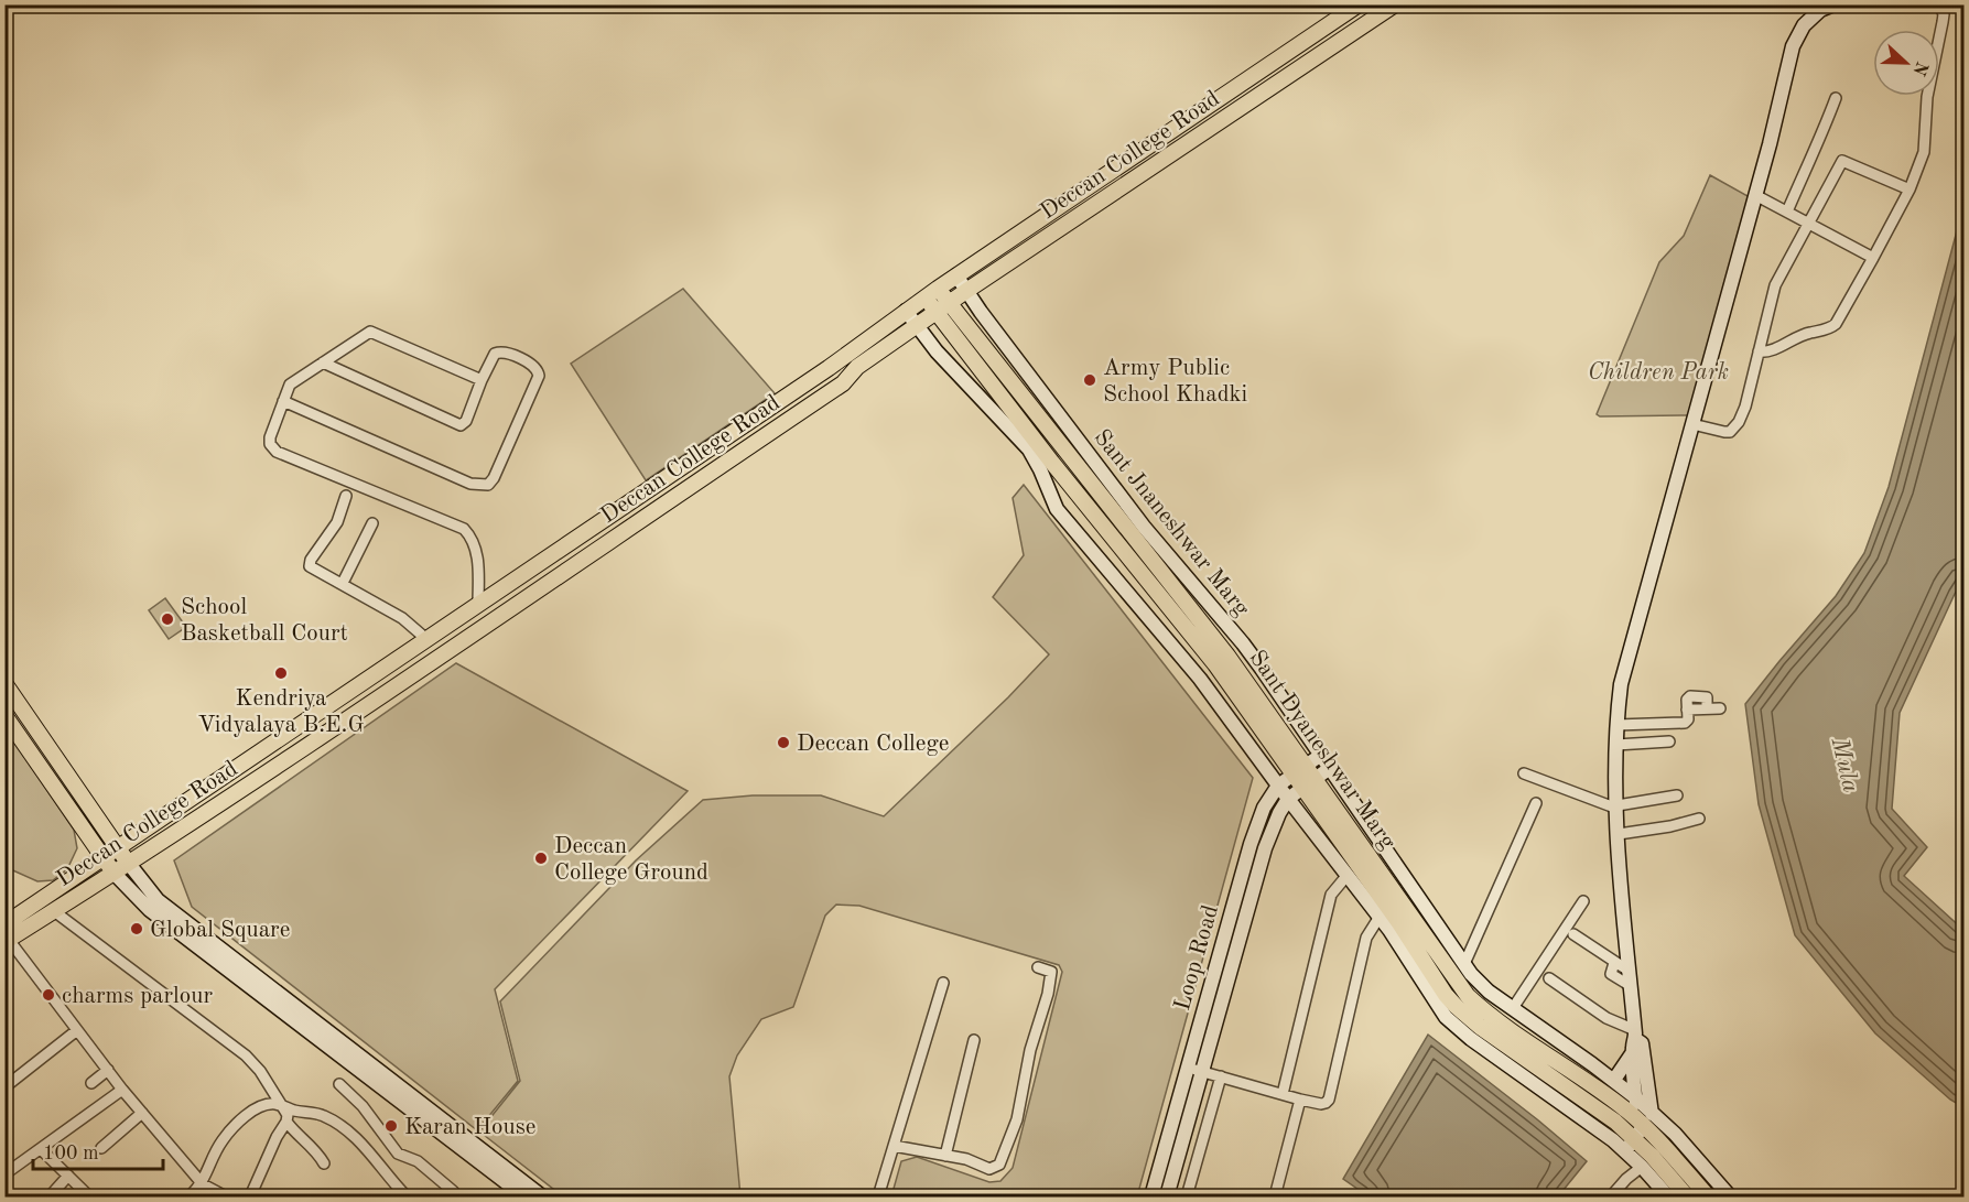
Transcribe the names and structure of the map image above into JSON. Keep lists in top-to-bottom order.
{
  "streets": {
    "main road": ["Deccan College Road", "Sant Dyaneshwar Marg"],
    "street": ["Sant Jnaneshwar Marg", "Loop Road"]
  },
  "crossings": [
    ["Deccan College Road", "Sant Jnaneshwar Marg"],
    ["Deccan College Road", "Sant Dyaneshwar Marg"],
    ["Sant Jnaneshwar Marg", "Loop Road"],
    ["Sant Dyaneshwar Marg", "Loop Road"]
  ],
  "water": ["Mula"],
  "parks": ["Children Park"],
  "places": [
    "Army Public School Khadki",
    "School Basketball Court",
    "Kendriya Vidyalaya B.E.G",
    "Deccan College",
    "Deccan College Ground",
    "Global Square",
    "charms parlour",
    "Karan House"
  ],
  "scale_bar": "100 m",
  "north": "right"
}
